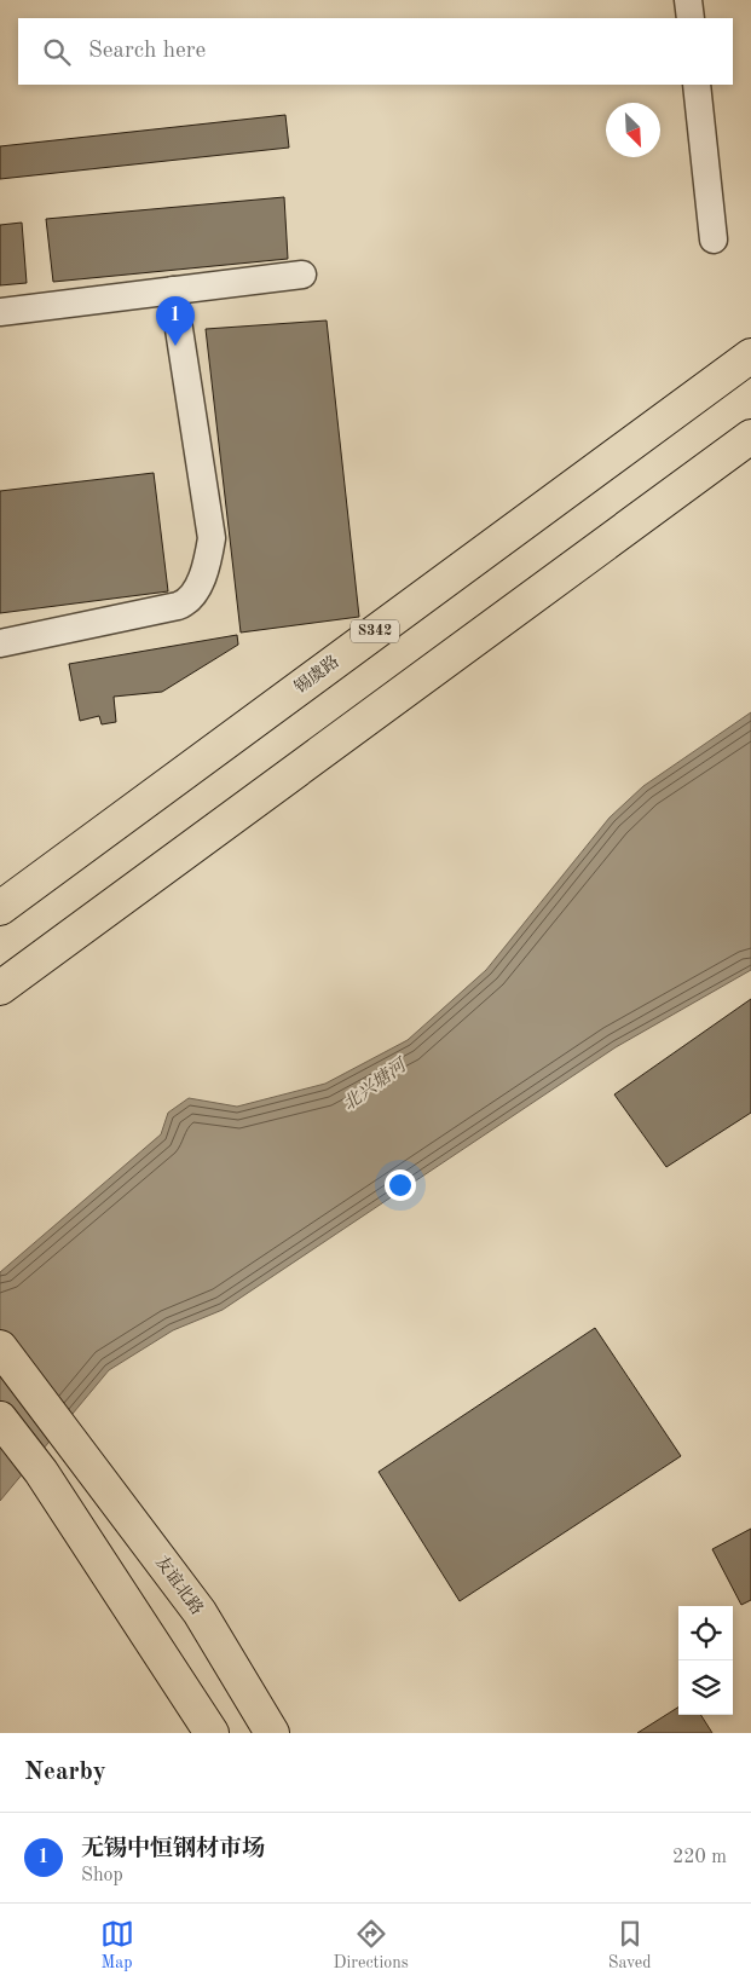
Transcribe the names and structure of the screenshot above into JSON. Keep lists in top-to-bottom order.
{
  "streets": {
    "main road": ["S342", "锡虞路", "友谊北路"]
  },
  "water": ["北兴塘河"],
  "north": "bottom right",
  "page": {
    "search": "Search here",
    "pins": "1",
    "heading": "Nearby",
    "list": [
      {
        "mark": "1",
        "name": "无锡中恒钢材市场",
        "note": "Shop",
        "value": "220 m"
      }
    ],
    "nav": ["Map", "Directions", "Saved"]
  }
}
